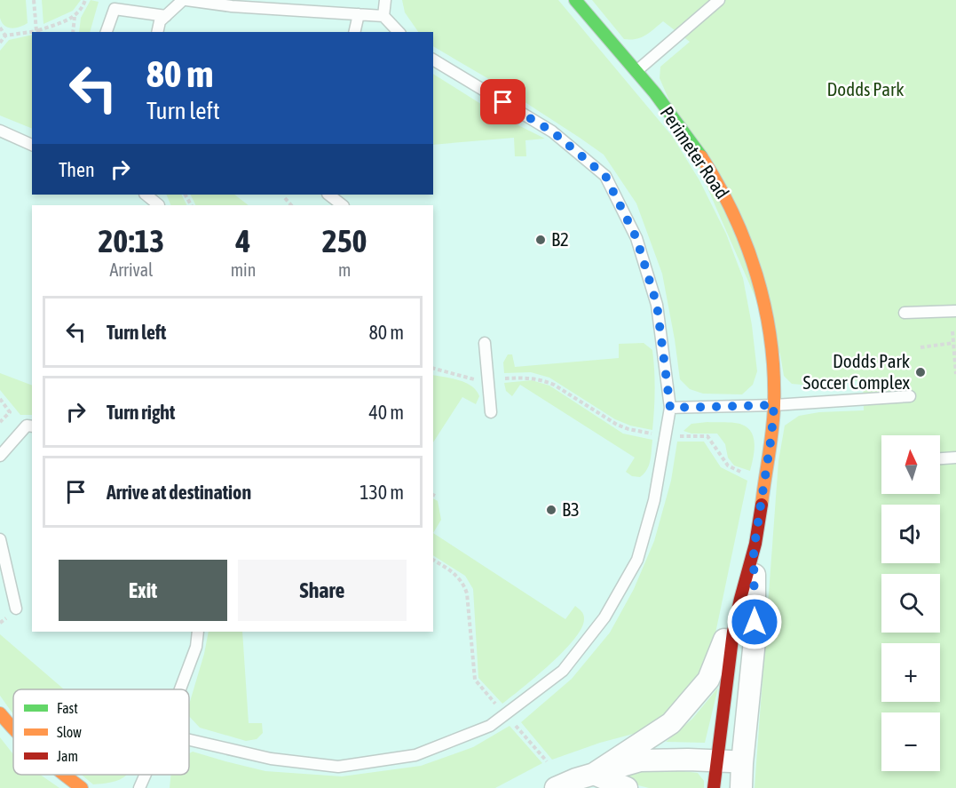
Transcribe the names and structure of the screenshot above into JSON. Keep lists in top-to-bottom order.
{
  "streets": {
    "street": ["Perimeter Road"]
  },
  "parks": ["Dodds Park"],
  "places": ["B2", "Dodds Park Soccer Complex", "B3"],
  "legend": ["Fast", "Slow", "Jam"],
  "north": "top",
  "page": {
    "turn": ["80 m", "Turn left"],
    "then": "Then",
    "eta": [
      "20:13",
      "Arrival",
      "4",
      "min",
      "250",
      "m"
    ],
    "list": [
      {
        "name": "Turn left",
        "value": "80 m"
      },
      {
        "name": "Turn right",
        "value": "40 m"
      },
      {
        "name": "Arrive at destination",
        "value": "130 m"
      }
    ],
    "map_buttons": ["+", "−"],
    "buttons": ["Exit", "Share"]
  }
}
